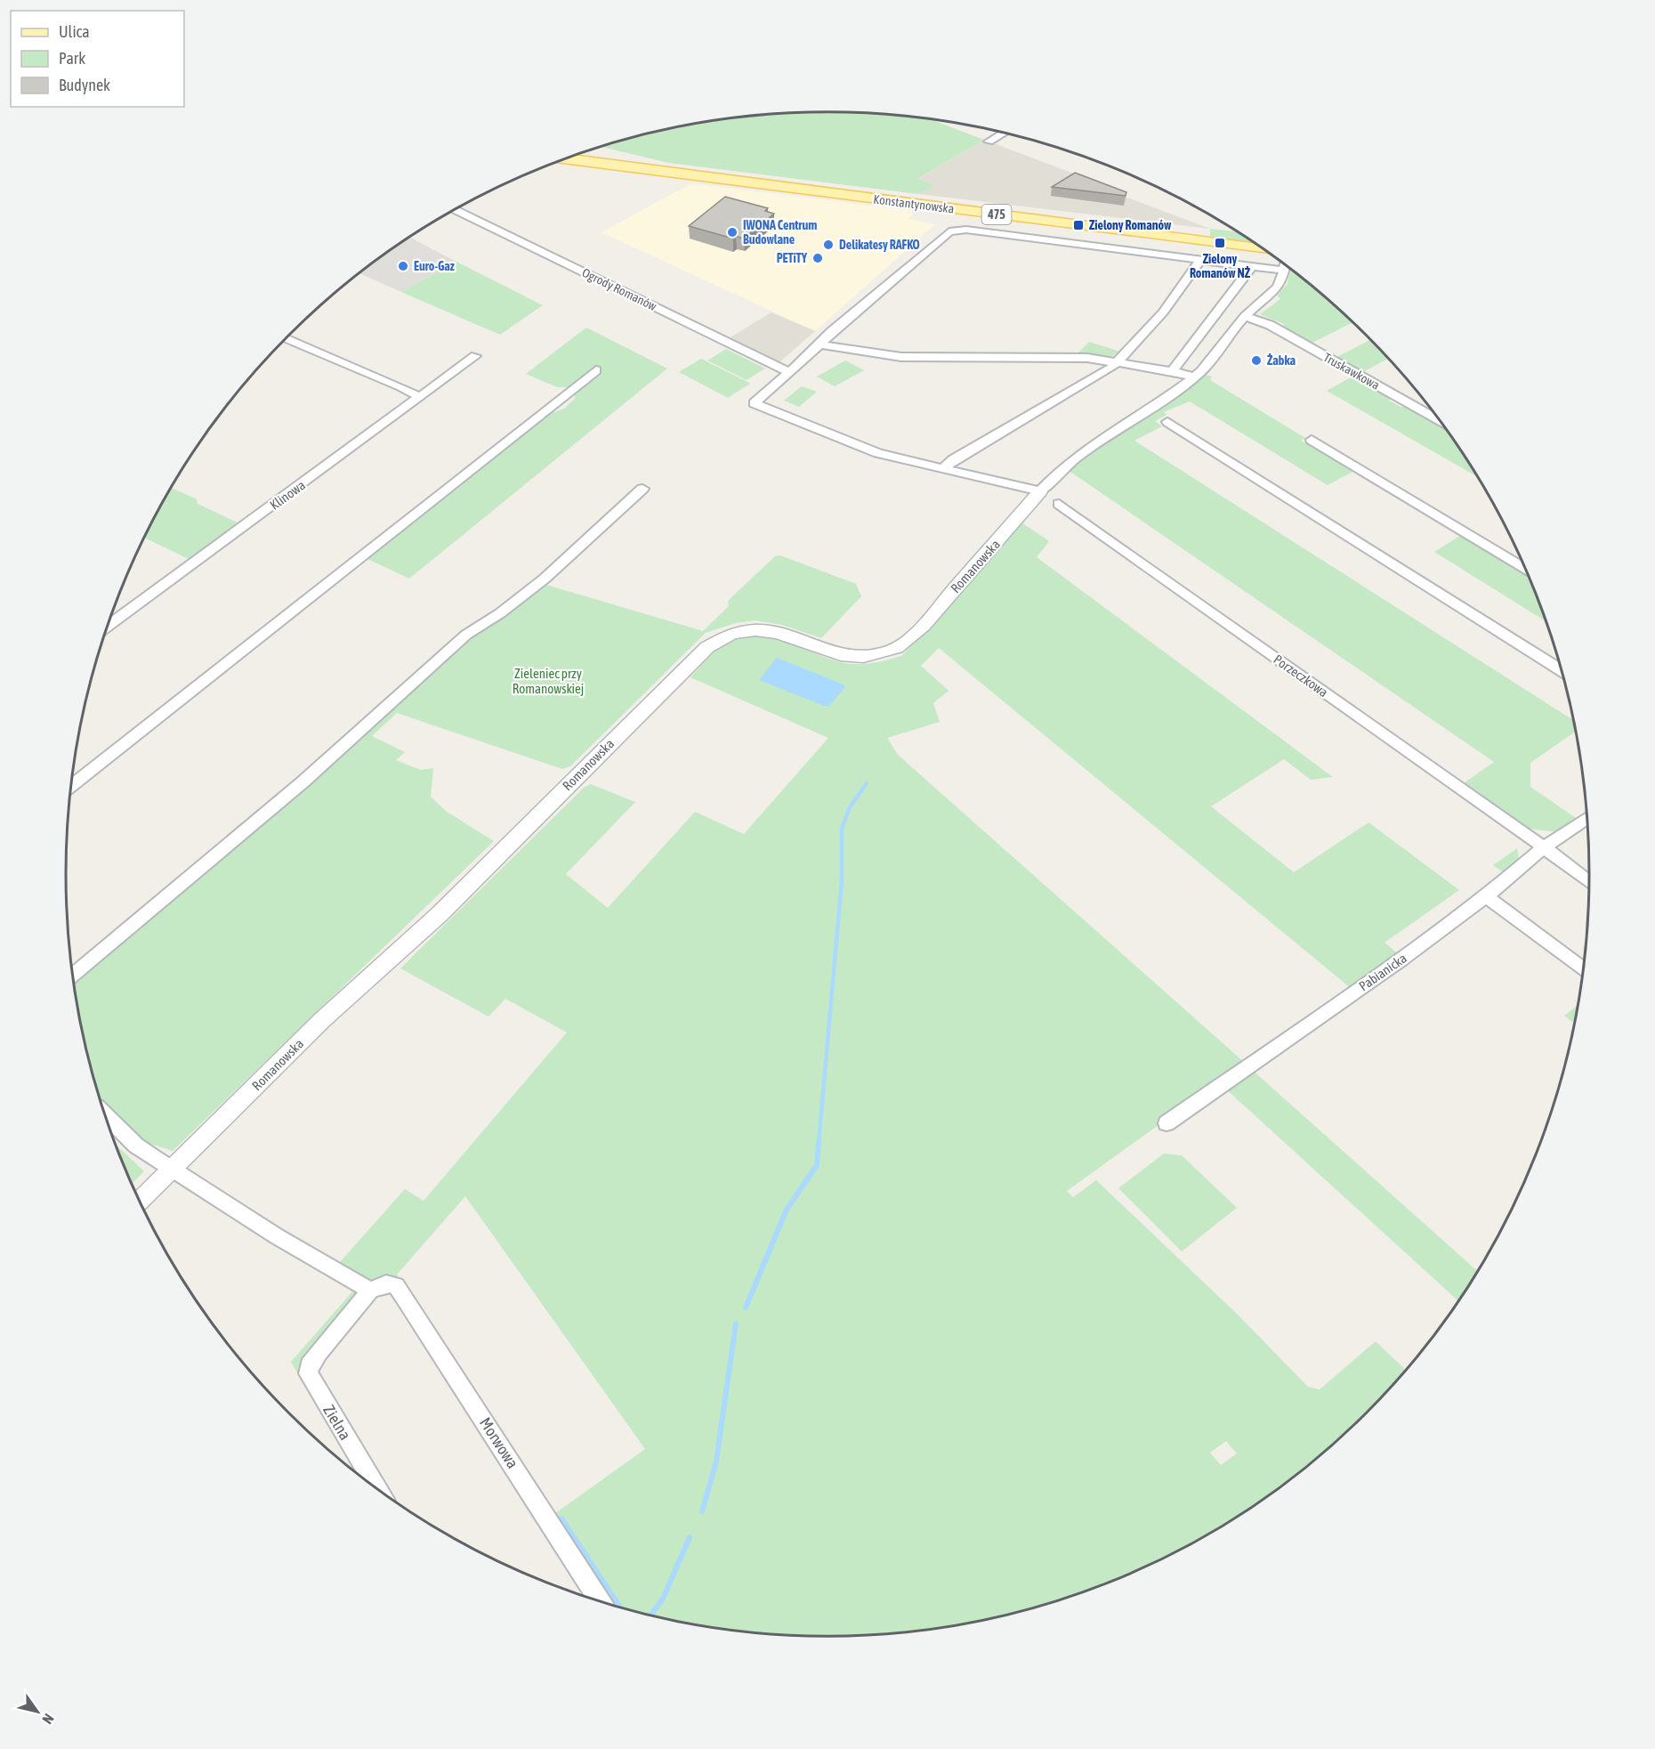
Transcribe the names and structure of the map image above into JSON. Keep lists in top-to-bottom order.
{
  "streets": {
    "main road": ["Konstantynowska", "475"],
    "street": [
      "Ogrody Romanów",
      "Truskawkowa",
      "Klinowa",
      "Romanowska",
      "Porzeczkowa",
      "Pabianicka",
      "Zielna",
      "Morwowa"
    ]
  },
  "crossings": [
    ["Truskawkowa", "Romanowska"],
    ["Romanowska", "Morwowa"],
    ["Porzeczkowa", "Pabianicka"],
    ["Zielna", "Morwowa"]
  ],
  "parks": ["Zieleniec przy Romanowskiej"],
  "places": {
    "transit": ["Zielony Romanów", "Zielony Romanów NŻ"],
    "other": [
      "IWONA Centrum Budowlane",
      "Delikatesy RAFKO",
      "PETiTY",
      "Euro-Gaz",
      "Żabka"
    ]
  },
  "legend": ["Ulica", "Park", "Budynek"],
  "north": "bottom right"
}
